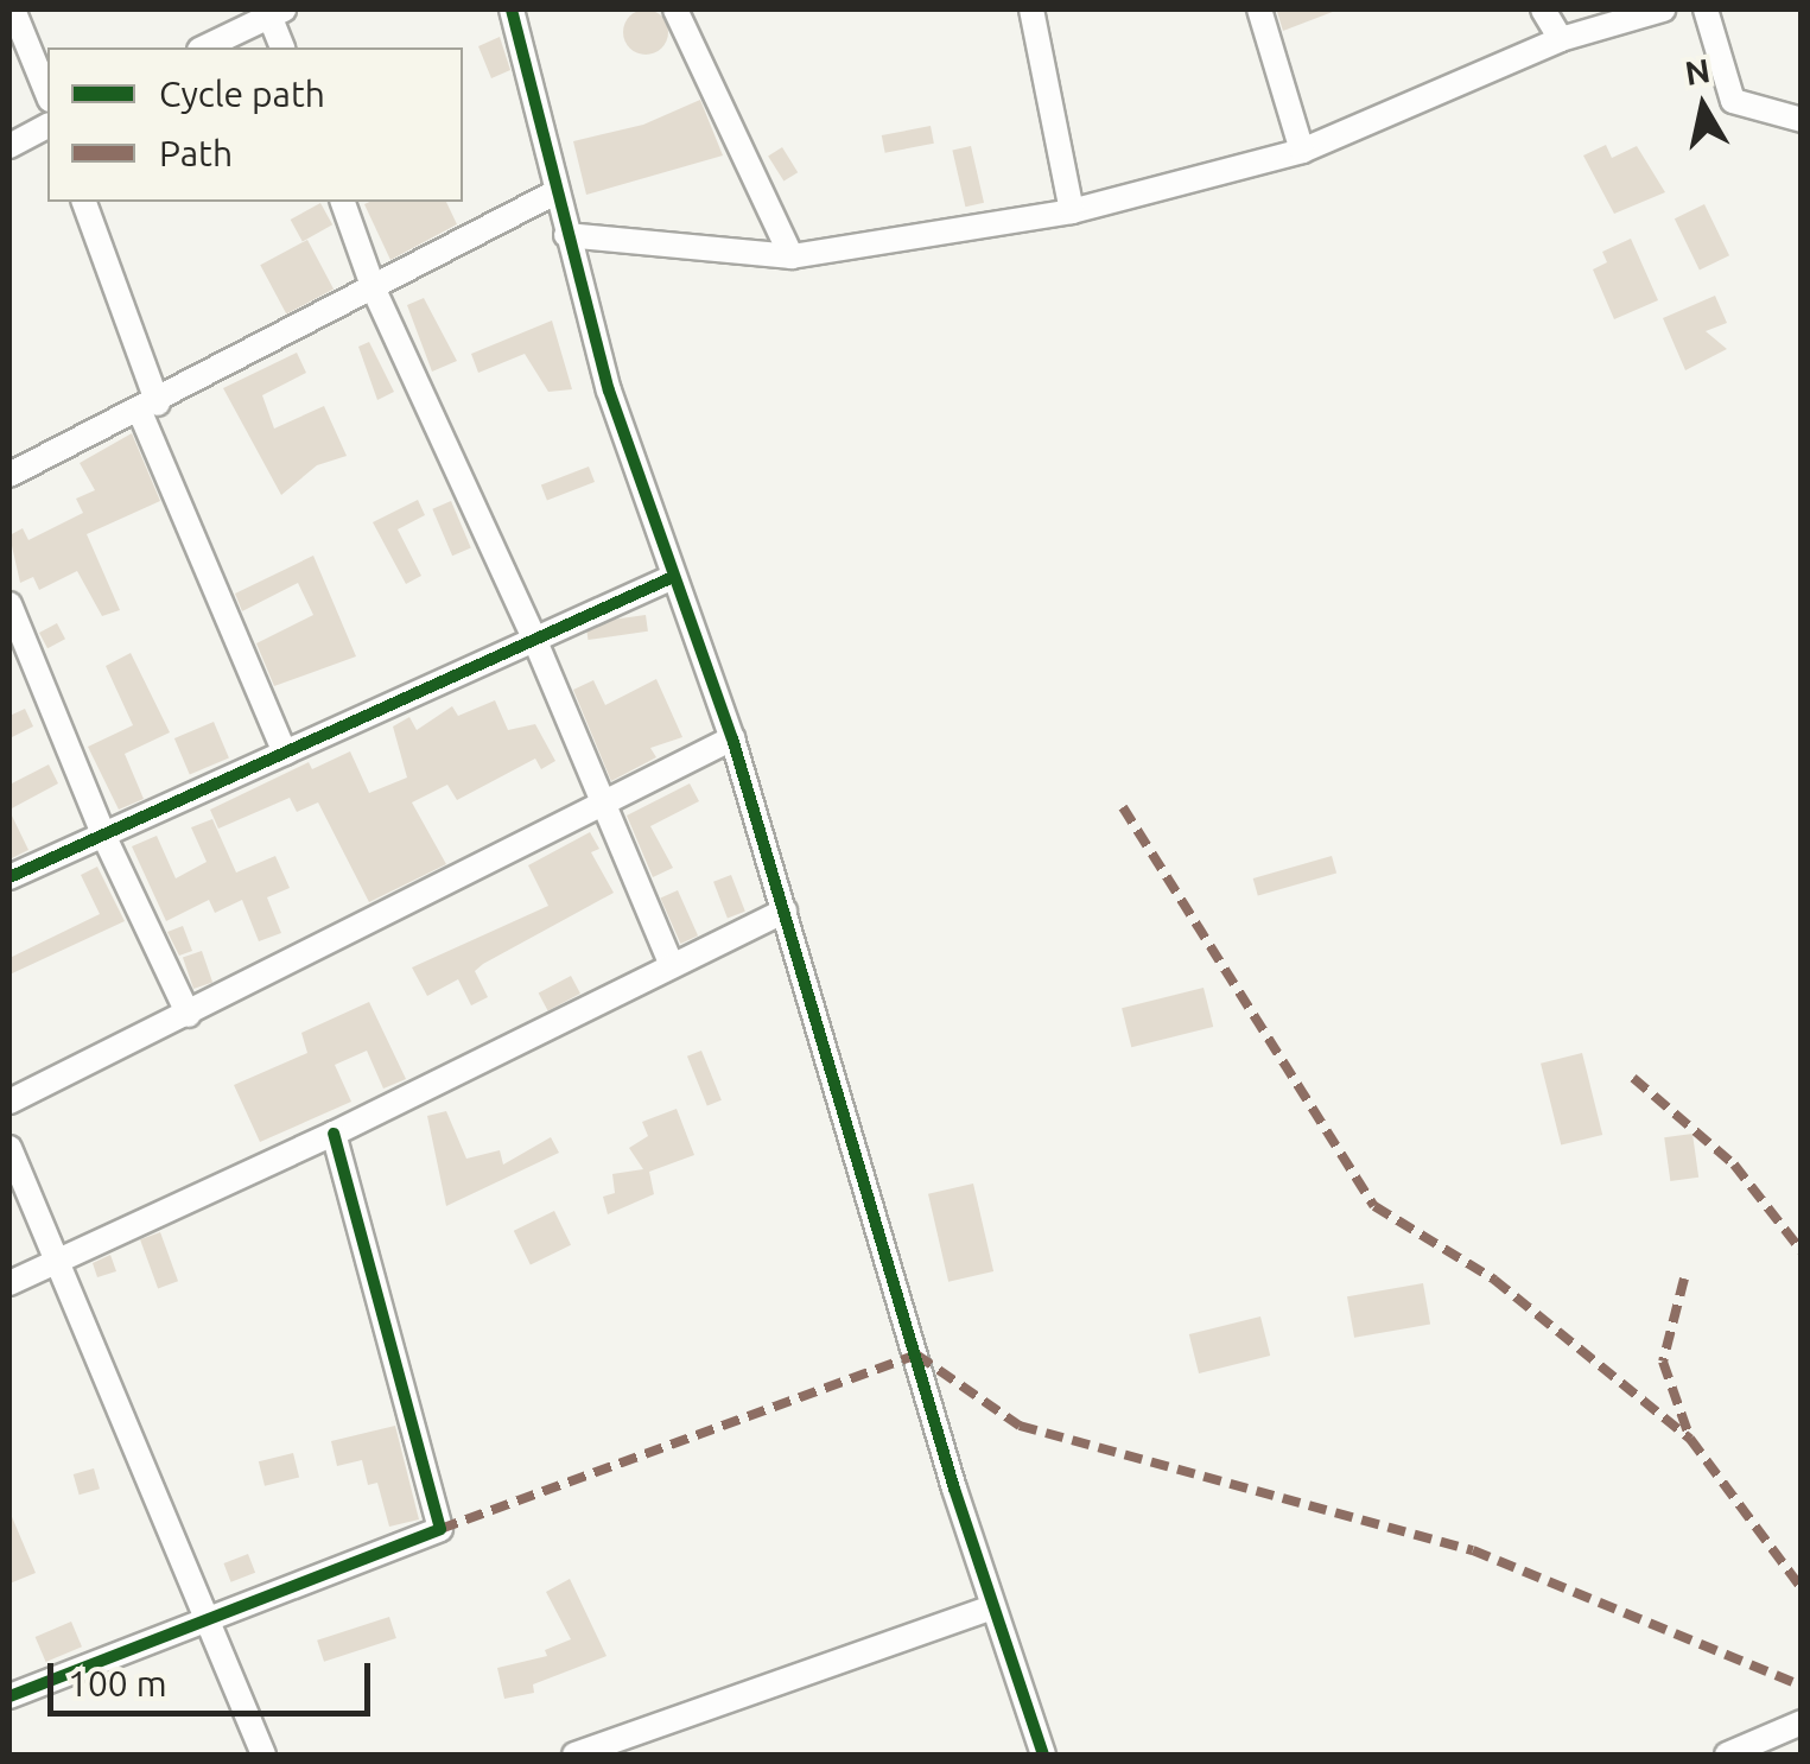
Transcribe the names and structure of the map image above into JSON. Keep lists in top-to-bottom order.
{
  "legend": ["Cycle path", "Path"],
  "scale_bar": "100 m",
  "north": "top"
}
